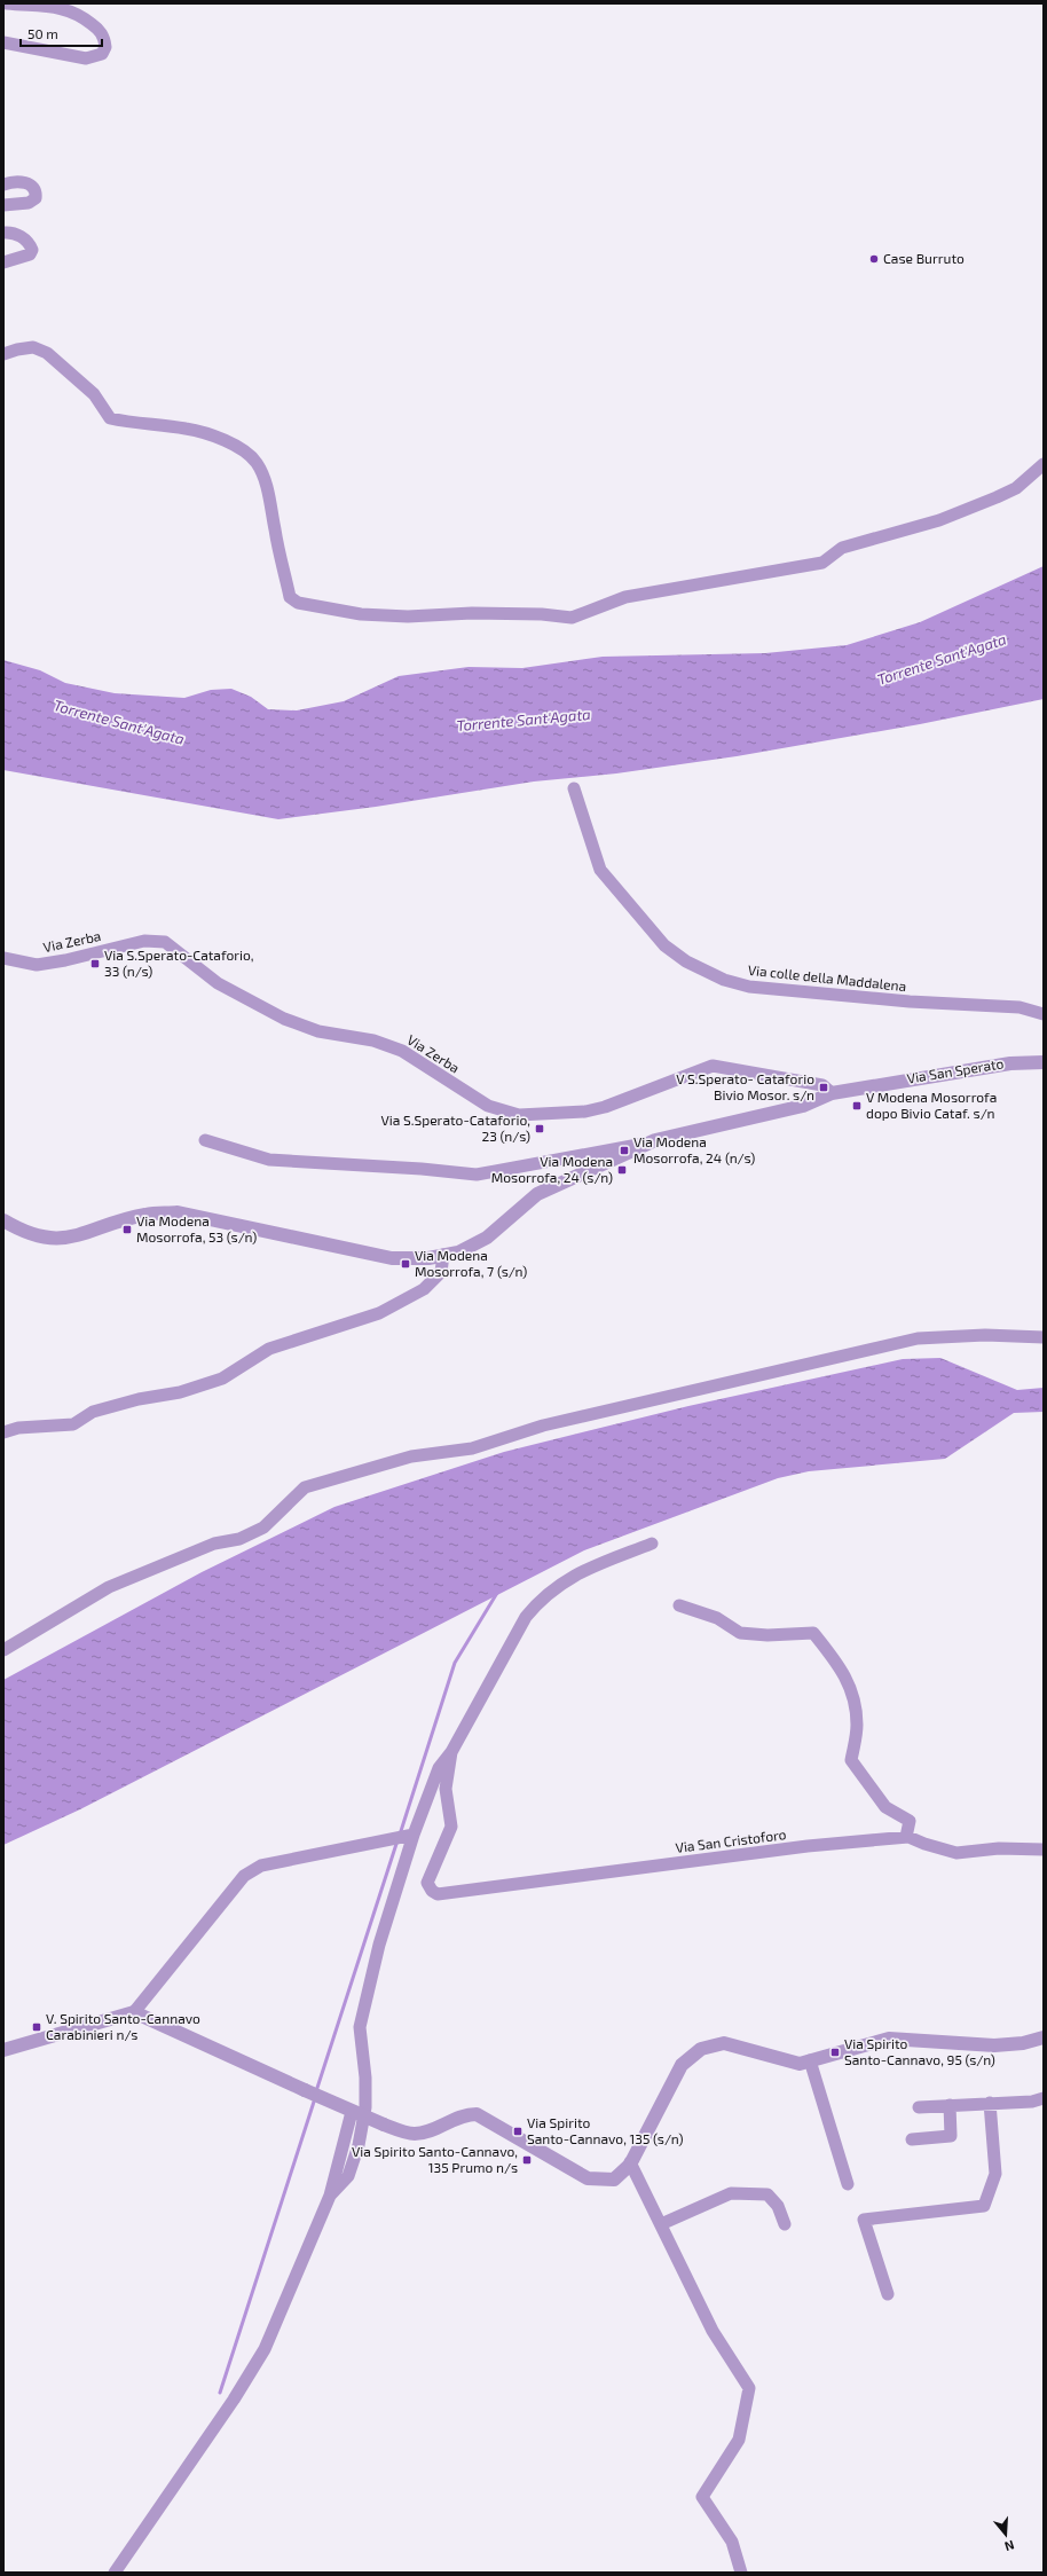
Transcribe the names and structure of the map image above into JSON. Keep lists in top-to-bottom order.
{
  "streets": {
    "street": [
      "Via Zerba",
      "Via colle della Maddalena",
      "Via San Sperato",
      "Via San Cristoforo"
    ]
  },
  "crossings": [
    ["Via Zerba", "Via San Sperato"]
  ],
  "water": ["Torrente Sant'Agata"],
  "places": {
    "other": ["Case Burruto"],
    "transit": [
      "Via S.Sperato-Cataforio, 33 (n/s)",
      "V S.Sperato- Cataforio Bivio Mosor. s/n",
      "V Modena Mosorrofa dopo Bivio Cataf. s/n",
      "Via S.Sperato-Cataforio, 23 (n/s)",
      "Via Modena Mosorrofa, 24 (n/s)",
      "Via Modena Mosorrofa, 24 (s/n)",
      "Via Modena Mosorrofa, 53 (s/n)",
      "Via Modena Mosorrofa, 7 (s/n)",
      "V. Spirito Santo-Cannavo Carabinieri n/s",
      "Via Spirito Santo-Cannavo, 95 (s/n)",
      "Via Spirito Santo-Cannavo, 135 (s/n)",
      "Via Spirito Santo-Cannavo, 135 Prumo n/s"
    ]
  },
  "scale_bar": "50 m",
  "north": "bottom"
}
